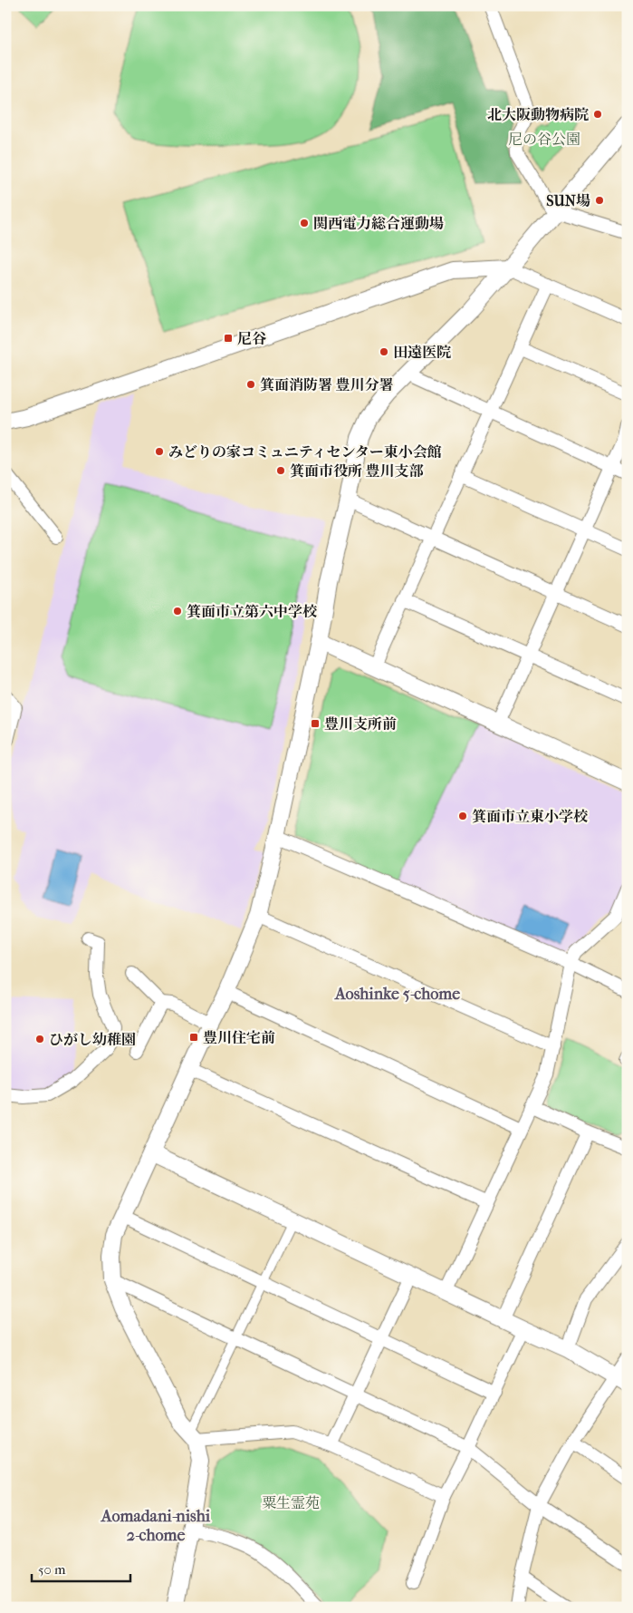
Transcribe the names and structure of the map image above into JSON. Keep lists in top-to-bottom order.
{
  "districts": ["Aoshinke 5-chome", "Aomadani-nishi 2-chome"],
  "parks": ["尼の谷公園", "粟生霊苑"],
  "places": {
    "other": [
      "北大阪動物病院",
      "SUN場",
      "関西電力総合運動場",
      "田遠医院",
      "箕面消防署 豊川分署",
      "みどりの家コミュニティセンター東小会館",
      "箕面市役所 豊川支部",
      "箕面市立第六中学校",
      "箕面市立東小学校",
      "ひがし幼稚園"
    ],
    "transit": ["尼谷", "豊川支所前", "豊川住宅前"]
  },
  "scale_bar": "50 m"
}
